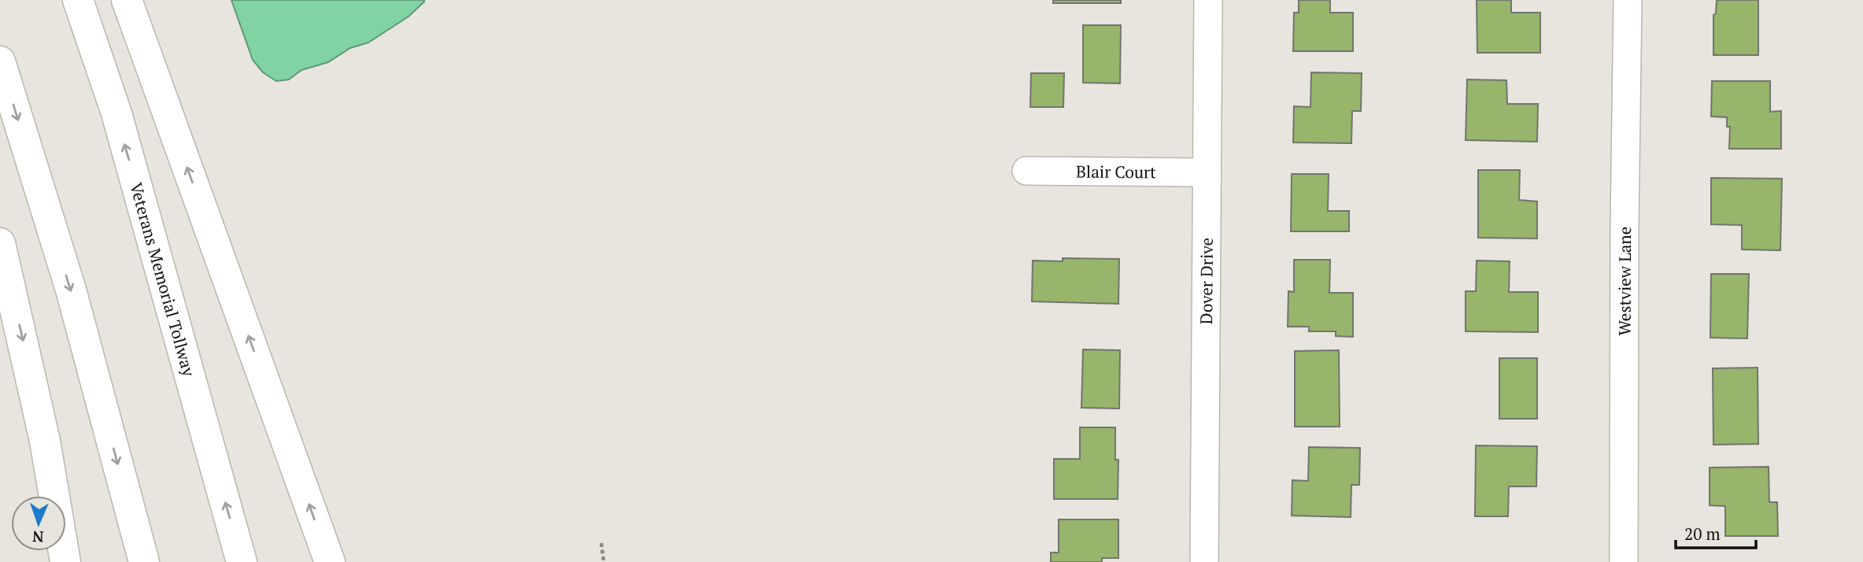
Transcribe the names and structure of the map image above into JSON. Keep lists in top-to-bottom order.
{
  "streets": {
    "highway": ["Veterans Memorial Tollway"],
    "street": ["Blair Court", "Dover Drive", "Westview Lane"]
  },
  "crossings": [
    ["Blair Court", "Dover Drive"]
  ],
  "scale_bar": "20 m",
  "north": "bottom"
}
